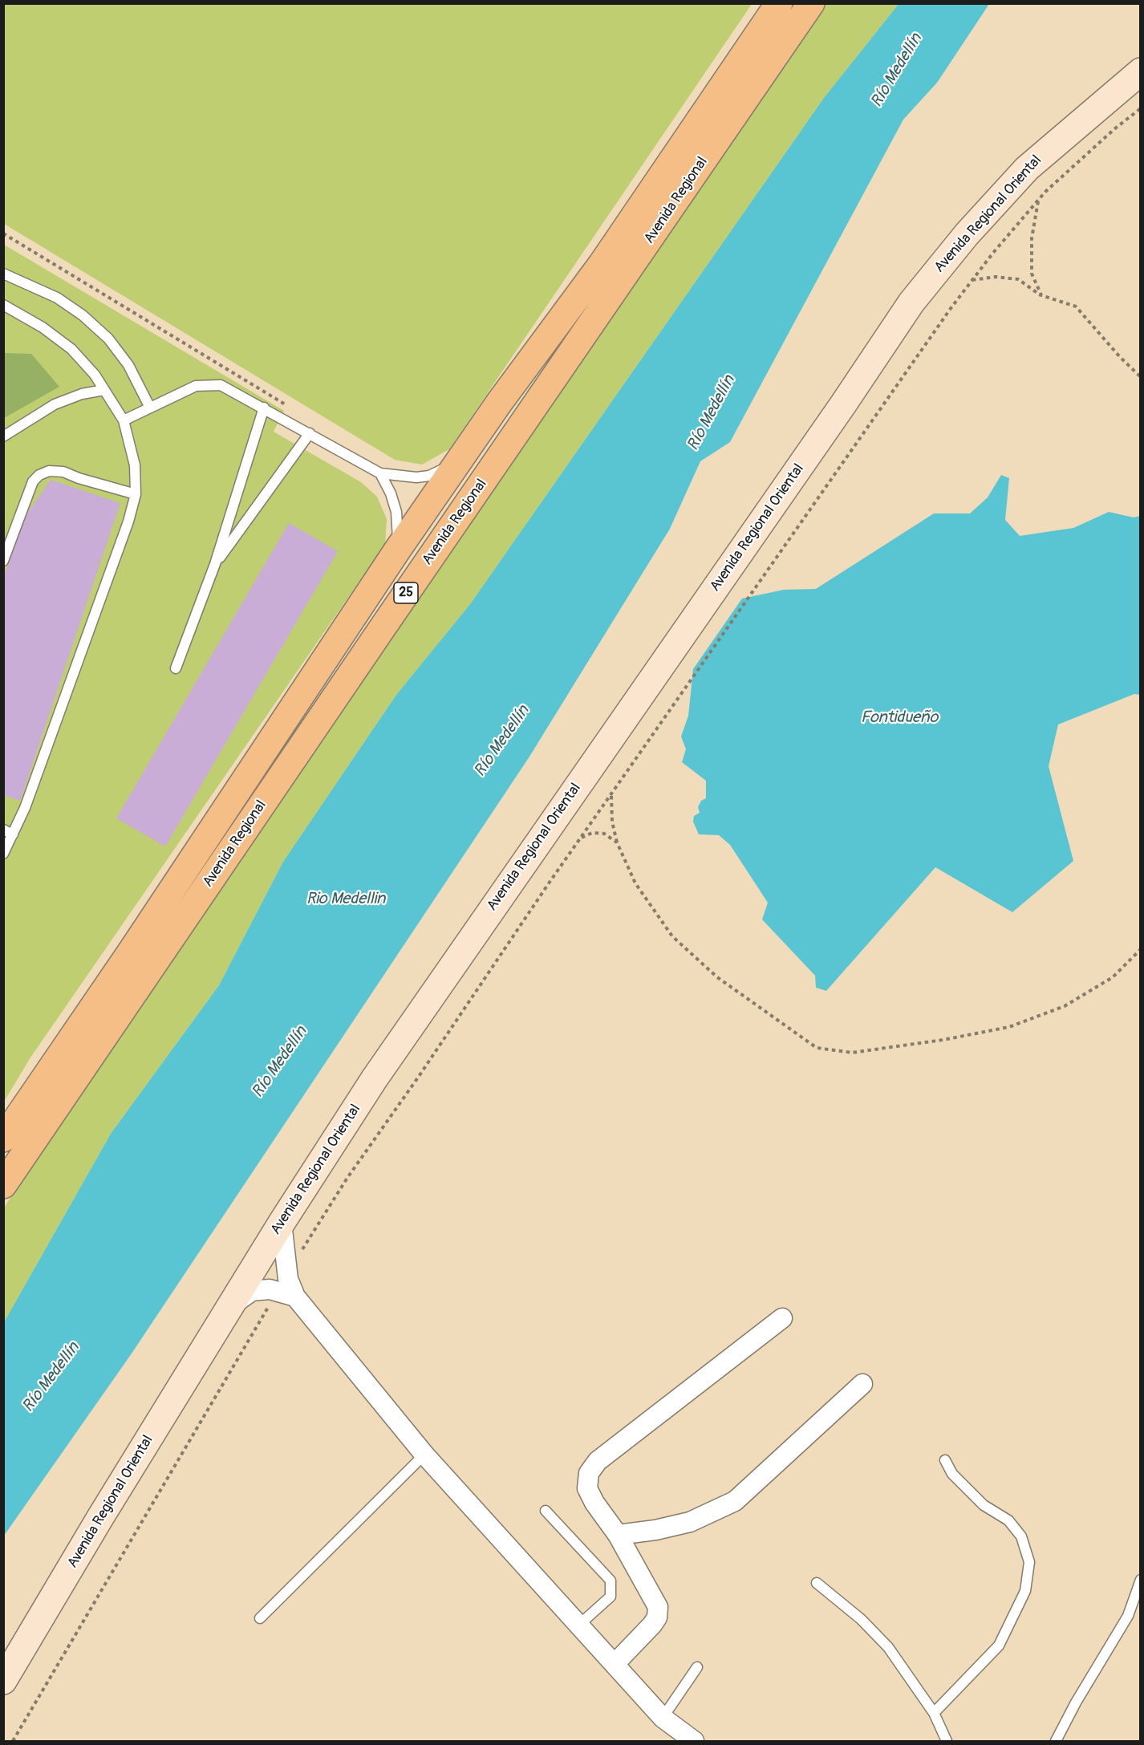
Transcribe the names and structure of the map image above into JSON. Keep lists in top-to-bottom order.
{
  "streets": {
    "highway": ["Avenida Regional", "25"],
    "main road": ["Avenida Regional Oriental"]
  },
  "water": ["Río Medellín", "Fontidueño", "Rio Medellin"]
}
